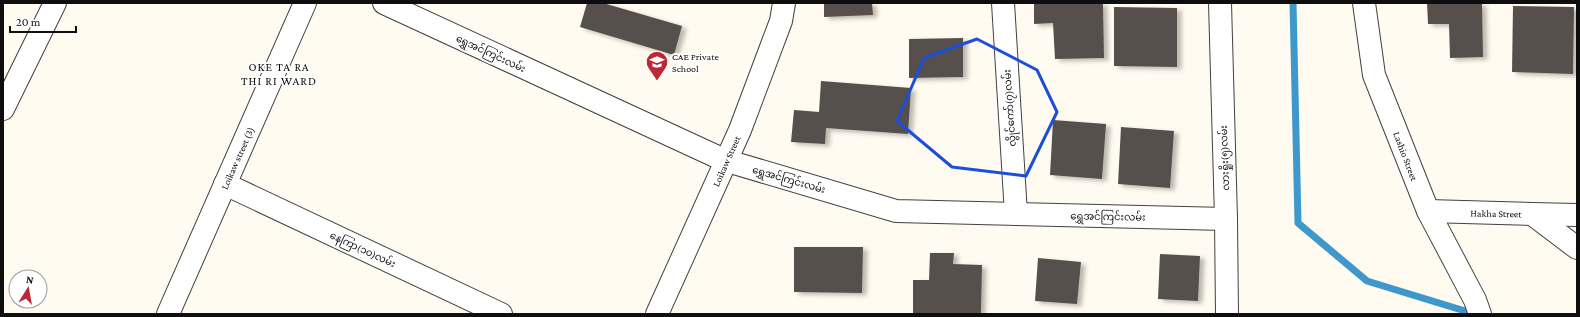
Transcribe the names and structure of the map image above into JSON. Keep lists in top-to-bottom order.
{
  "streets": {
    "street": [
      "ရွှေအင်ကြင်းလမ်း",
      "လွိုင်ကော်(၇)လမ်း",
      "Lashio Street",
      "Loikaw street (3)",
      "လားရှိုး(၅)လမ်း",
      "Loikaw Street",
      "Hakha Street",
      "နေကြာ(၁၀)လမ်း"
    ]
  },
  "crossings": [
    ["ရွှေအင်ကြင်းလမ်း", "လွိုင်ကော်(၇)လမ်း"],
    ["ရွှေအင်ကြင်းလမ်း", "လားရှိုး(၅)လမ်း"],
    ["ရွှေအင်ကြင်းလမ်း", "Loikaw Street"],
    ["Lashio Street", "Hakha Street"],
    ["Loikaw street (3)", "နေကြာ(၁၀)လမ်း"]
  ],
  "districts": ["OKE TA RA THI RI WARD"],
  "places": {
    "school or university": ["CAE Private School"]
  },
  "scale_bar": "20 m",
  "north": "top"
}
